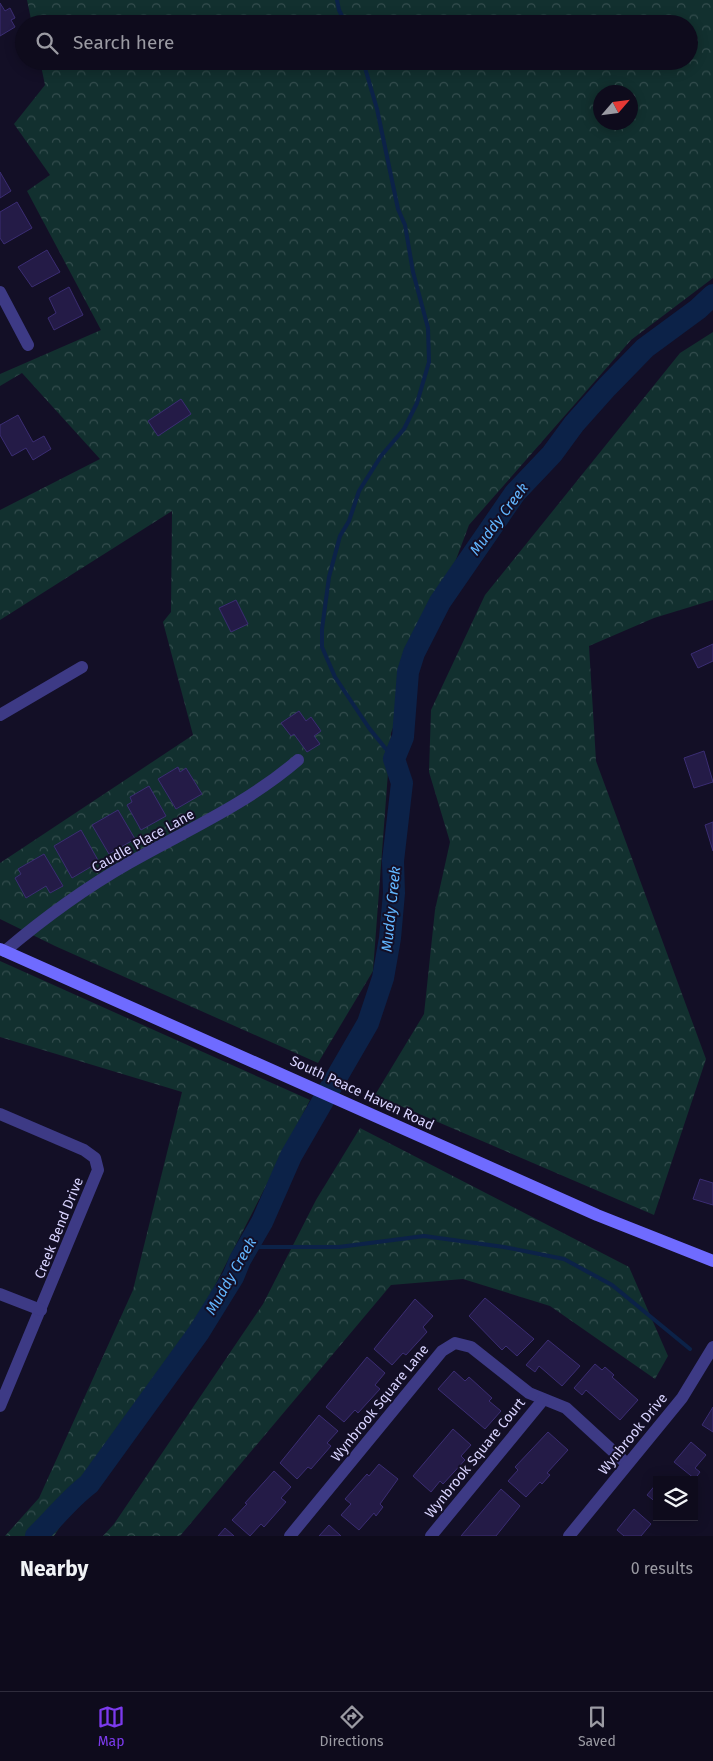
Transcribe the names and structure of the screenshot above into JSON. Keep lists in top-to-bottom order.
{
  "streets": {
    "main road": ["South Peace Haven Road"],
    "street": [
      "Caudle Place Lane",
      "Creek Bend Drive",
      "Wynbrook Square Lane",
      "Wynbrook Drive",
      "Wynbrook Square Court"
    ]
  },
  "crossings": [
    ["Caudle Place Lane", "South Peace Haven Road"],
    ["Wynbrook Square Lane", "Wynbrook Drive"],
    ["Wynbrook Square Lane", "Wynbrook Square Court"]
  ],
  "water": ["Muddy Creek"],
  "north": "top right",
  "page": {
    "search": "Search here",
    "heading": ["Nearby", "0 results"],
    "nav": ["Map", "Directions", "Saved"]
  }
}
